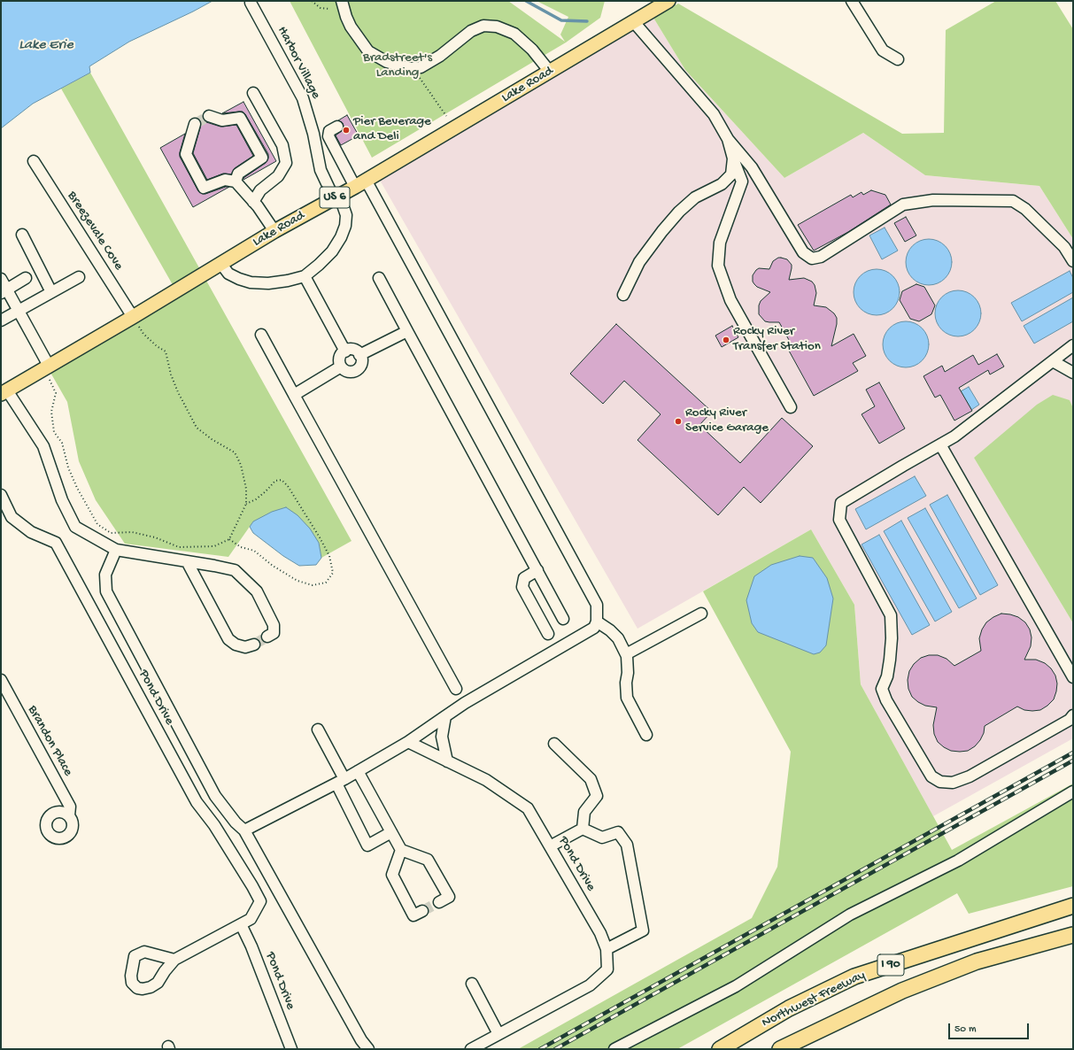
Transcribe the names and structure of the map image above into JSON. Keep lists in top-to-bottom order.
{
  "streets": {
    "highway": ["I 90", "Northwest Freeway"],
    "main road": ["Lake Road", "US 6"],
    "street": [
      "Harbor Village",
      "Breezevale Cove",
      "Pond Drive",
      "Brandon Place"
    ]
  },
  "crossings": [
    ["Harbor Village", "Lake Road"],
    ["Lake Road", "Breezevale Cove"]
  ],
  "water": ["Lake Erie"],
  "parks": ["Bradstreet's Landing"],
  "places": ["Pier Beverage and Deli", "Rocky River Transfer Station", "Rocky River Service Garage"],
  "scale_bar": "50 m"
}
